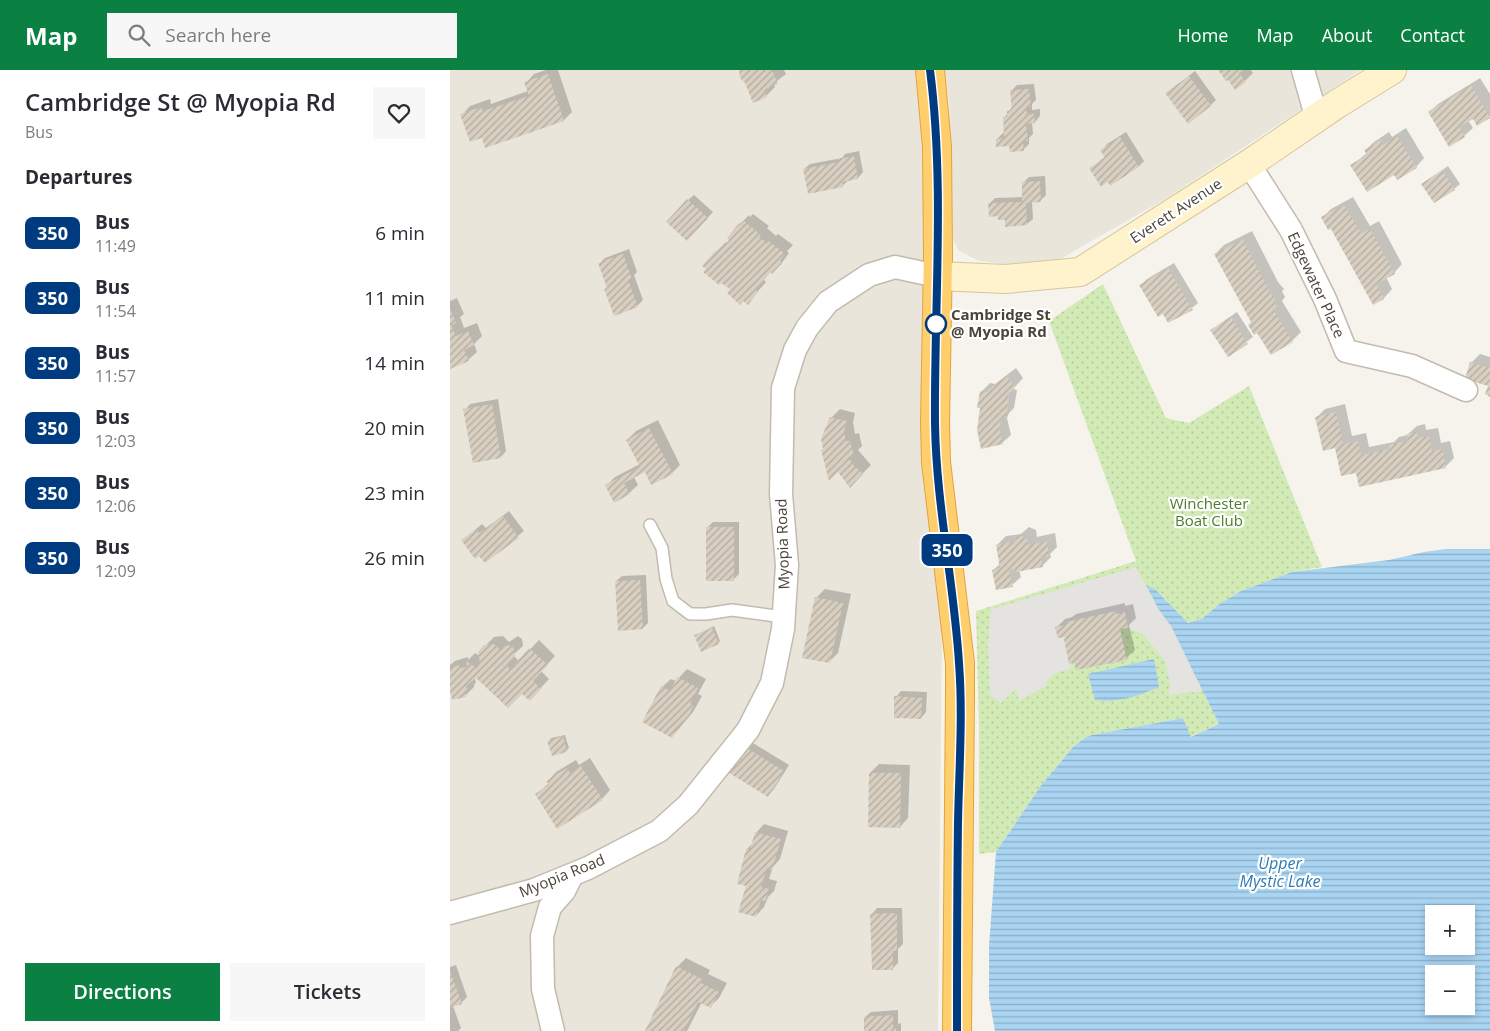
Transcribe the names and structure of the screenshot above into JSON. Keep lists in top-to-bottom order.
{
  "streets": {
    "street": ["Everett Avenue", "Edgewater Place", "Myopia Road"]
  },
  "crossings": [
    ["Everett Avenue", "Edgewater Place"],
    ["Everett Avenue", "Myopia Road"]
  ],
  "water": ["Upper Mystic Lake"],
  "parks": ["Winchester Boat Club"],
  "places": ["Cambridge St @ Myopia Rd"],
  "lines": ["bus line 350"],
  "page": {
    "header": "Map",
    "search": "Search here",
    "nav": [
      "Home",
      "Map",
      "About",
      "Contact"
    ],
    "heading": [
      ["Cambridge St @ Myopia Rd", "Bus"],
      "Departures"
    ],
    "on_map": "350",
    "list": [
      {
        "mark": "350",
        "name": "Bus",
        "note": "11:49",
        "value": "6 min"
      },
      {
        "mark": "350",
        "name": "Bus",
        "note": "11:54",
        "value": "11 min"
      },
      {
        "mark": "350",
        "name": "Bus",
        "note": "11:57",
        "value": "14 min"
      },
      {
        "mark": "350",
        "name": "Bus",
        "note": "12:03",
        "value": "20 min"
      },
      {
        "mark": "350",
        "name": "Bus",
        "note": "12:06",
        "value": "23 min"
      },
      {
        "mark": "350",
        "name": "Bus",
        "note": "12:09",
        "value": "26 min"
      }
    ],
    "map_buttons": ["+", "−"],
    "buttons": ["Directions", "Tickets"]
  }
}
